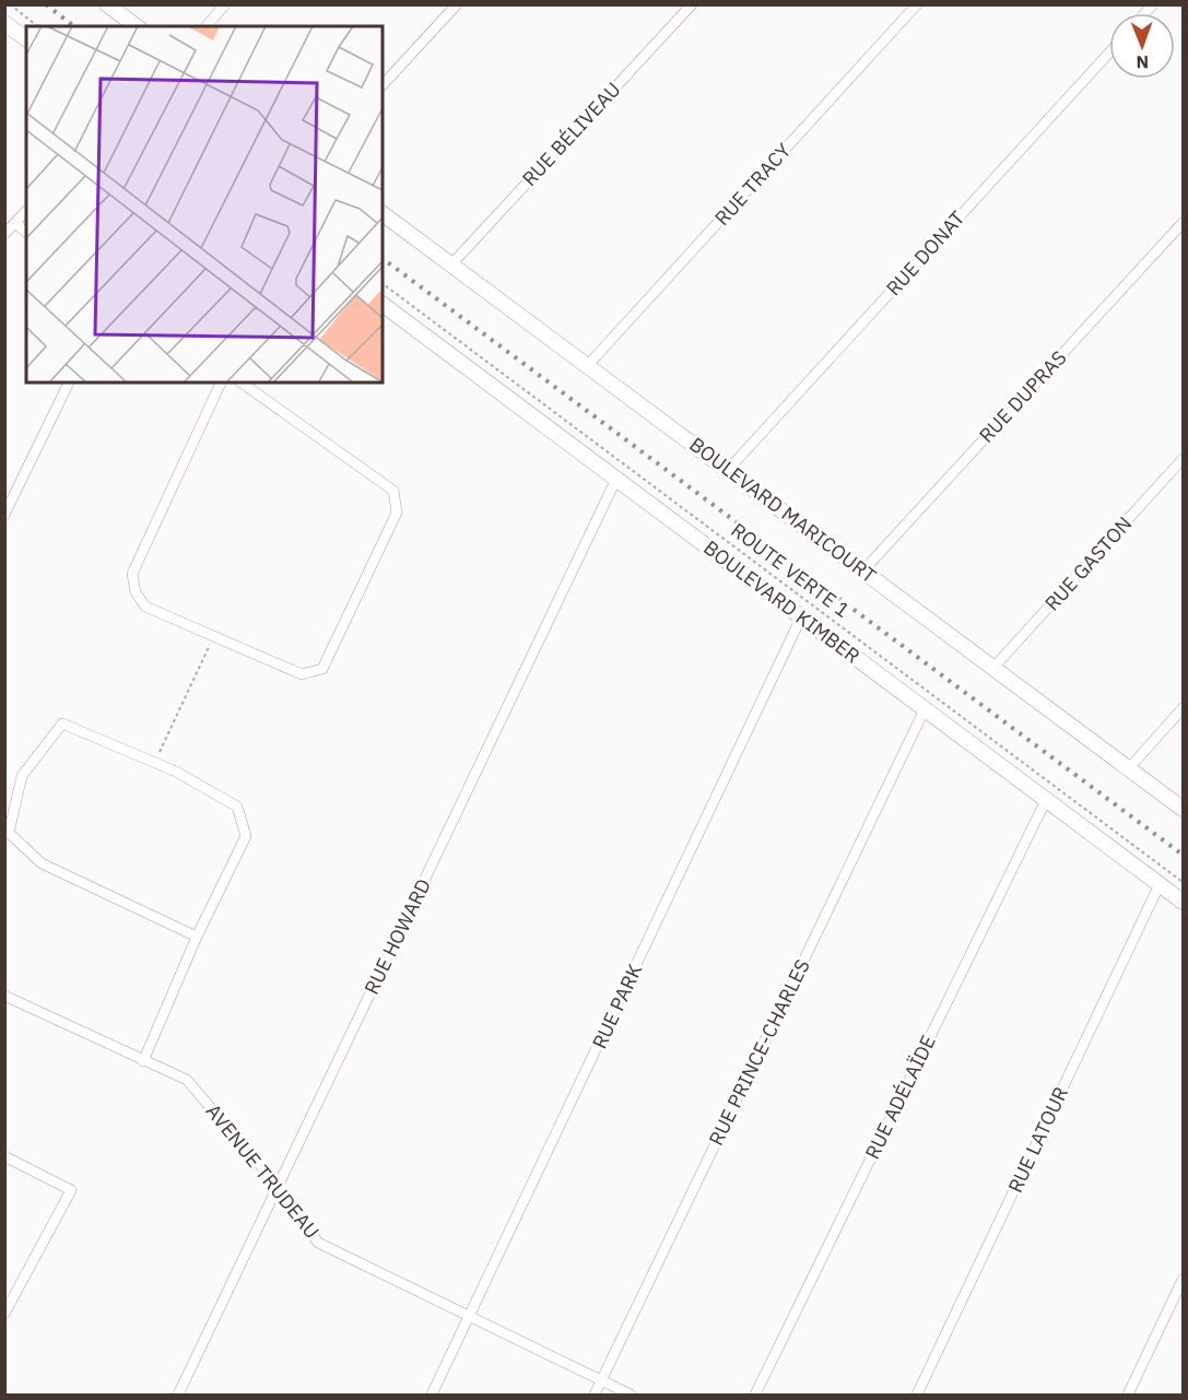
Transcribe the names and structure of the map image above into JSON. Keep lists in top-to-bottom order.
{
  "streets": {
    "street": [
      "RUE BÉLIVEAU",
      "RUE TRACY",
      "RUE DONAT",
      "RUE DUPRAS",
      "BOULEVARD MARICOURT",
      "RUE GASTON",
      "BOULEVARD KIMBER",
      "RUE HOWARD",
      "RUE PARK",
      "RUE PRINCE-CHARLES",
      "RUE ADÉLAÏDE",
      "RUE LATOUR",
      "AVENUE TRUDEAU"
    ],
    "path": ["ROUTE VERTE 1"]
  },
  "crossings": [
    ["RUE BÉLIVEAU", "BOULEVARD MARICOURT"],
    ["RUE TRACY", "BOULEVARD MARICOURT"],
    ["RUE DONAT", "BOULEVARD MARICOURT"],
    ["RUE DUPRAS", "BOULEVARD MARICOURT"],
    ["BOULEVARD MARICOURT", "RUE GASTON"],
    ["BOULEVARD KIMBER", "RUE HOWARD"],
    ["BOULEVARD KIMBER", "RUE PARK"],
    ["BOULEVARD KIMBER", "RUE PRINCE-CHARLES"],
    ["BOULEVARD KIMBER", "RUE ADÉLAÏDE"],
    ["BOULEVARD KIMBER", "RUE LATOUR"],
    ["RUE HOWARD", "AVENUE TRUDEAU"],
    ["RUE PARK", "AVENUE TRUDEAU"],
    ["RUE PRINCE-CHARLES", "AVENUE TRUDEAU"]
  ],
  "north": "bottom"
}
